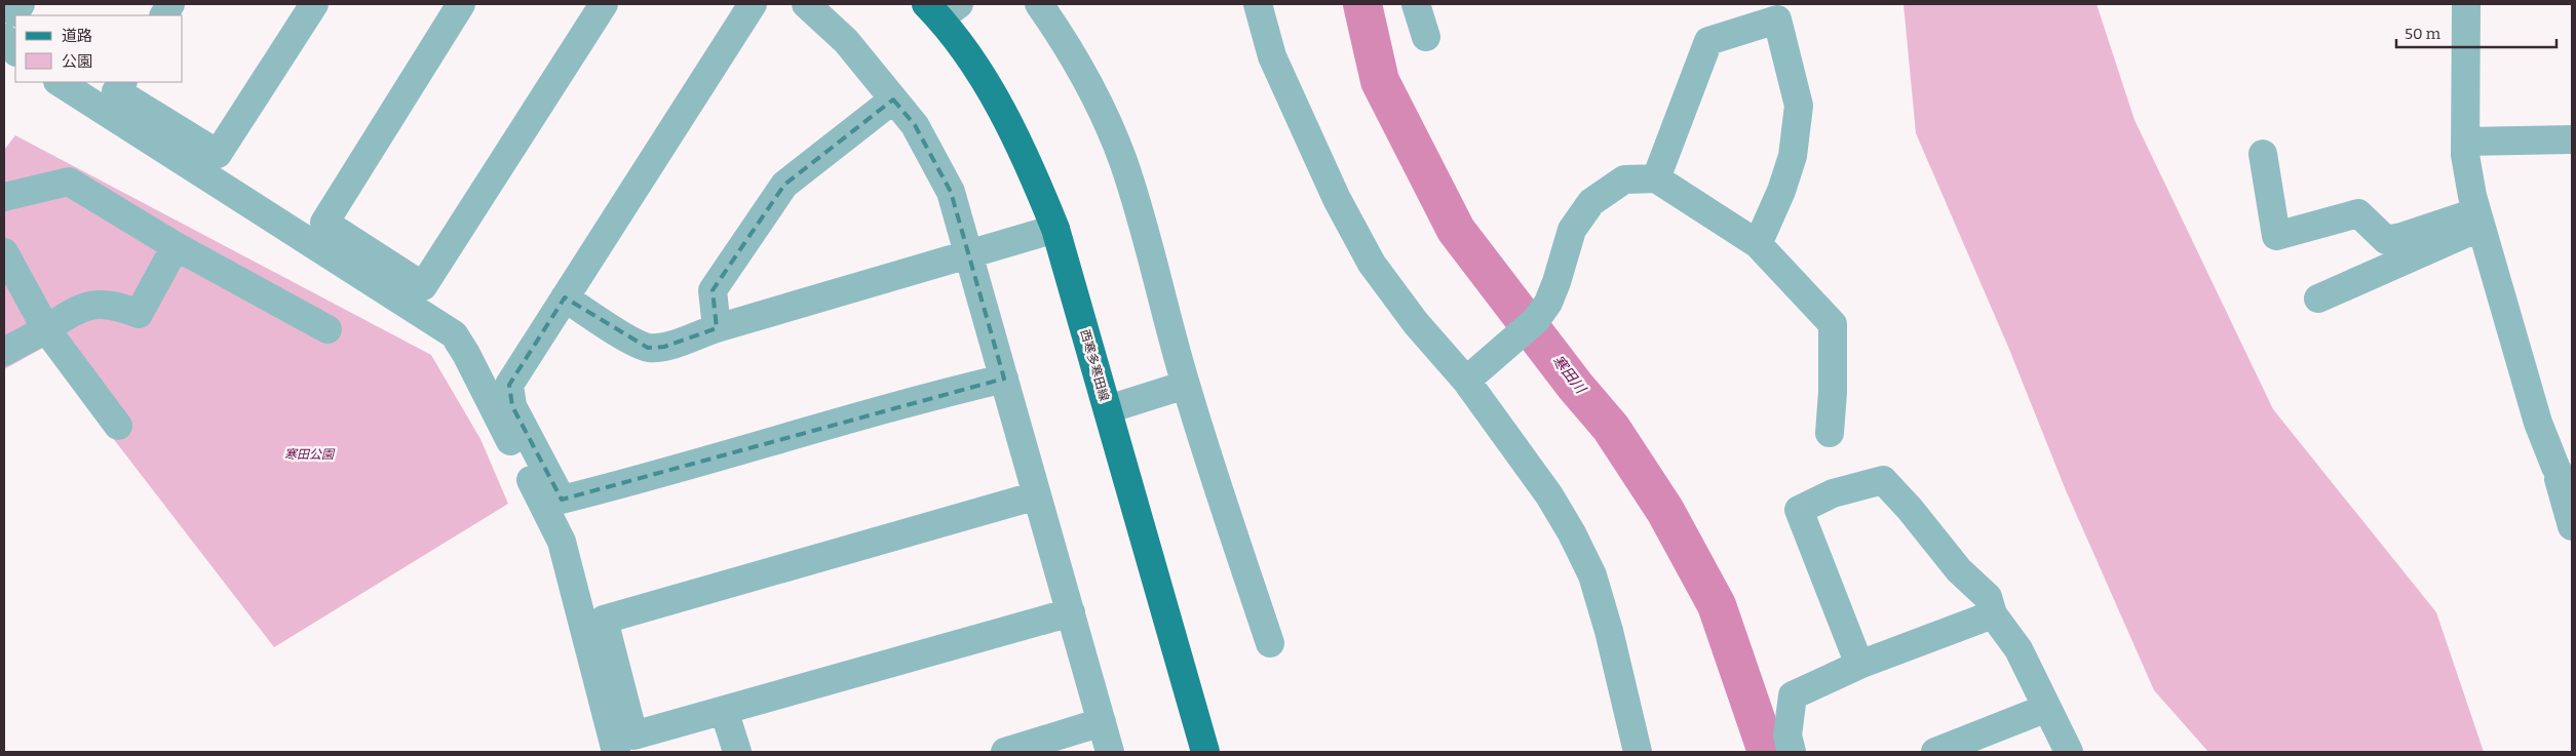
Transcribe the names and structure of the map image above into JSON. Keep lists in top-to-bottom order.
{
  "streets": {
    "main road": ["西寒多寒田線"]
  },
  "water": ["寒田川"],
  "parks": ["寒田公園"],
  "legend": ["道路", "公園"],
  "scale_bar": "50 m"
}
